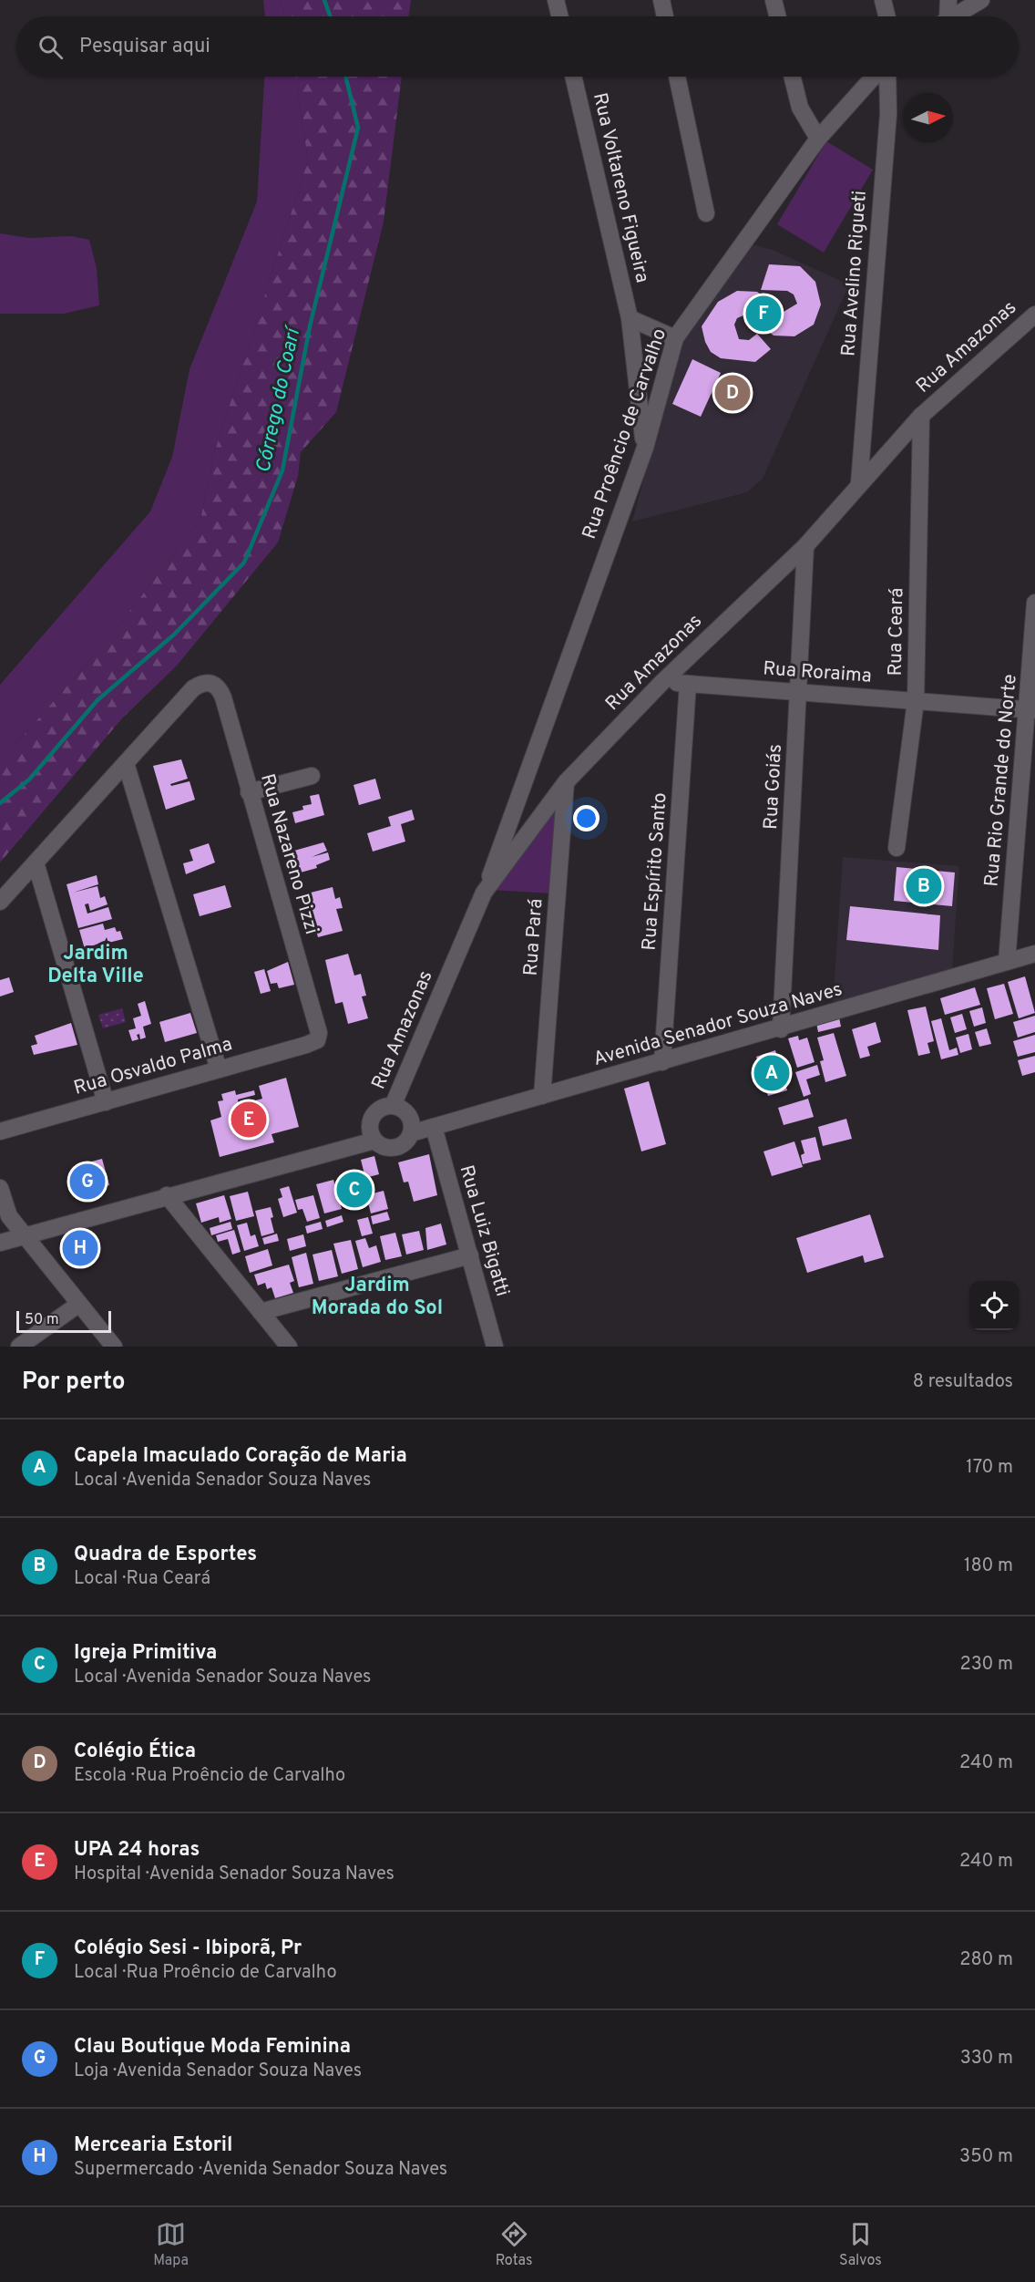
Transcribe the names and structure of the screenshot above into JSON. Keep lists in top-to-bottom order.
{
  "streets": {
    "street": [
      "Rua Voltareno Figueira",
      "Rua Avelino Rigueti",
      "Rua Amazonas",
      "Rua Proêncio de Carvalho",
      "Rua Ceará",
      "Rua Roraima",
      "Rua Rio Grande do Norte",
      "Rua Goiás",
      "Rua Nazareno Pizzi",
      "Rua Espírito Santo",
      "Rua Pará",
      "Avenida Senador Souza Naves",
      "Rua Osvaldo Palma",
      "Rua Luiz Bigatti"
    ]
  },
  "crossings": [
    ["Rua Voltareno Figueira", "Rua Proêncio de Carvalho"],
    ["Rua Avelino Rigueti", "Rua Amazonas"],
    ["Rua Amazonas", "Rua Proêncio de Carvalho"],
    ["Rua Amazonas", "Rua Ceará"],
    ["Rua Amazonas", "Rua Roraima"],
    ["Rua Amazonas", "Rua Goiás"],
    ["Rua Amazonas", "Rua Pará"],
    ["Rua Amazonas", "Avenida Senador Souza Naves"],
    ["Rua Ceará", "Rua Roraima"],
    ["Rua Roraima", "Rua Rio Grande do Norte"],
    ["Rua Roraima", "Rua Goiás"],
    ["Rua Roraima", "Rua Espírito Santo"],
    ["Rua Rio Grande do Norte", "Avenida Senador Souza Naves"],
    ["Rua Goiás", "Avenida Senador Souza Naves"],
    ["Rua Nazareno Pizzi", "Rua Osvaldo Palma"],
    ["Rua Espírito Santo", "Avenida Senador Souza Naves"],
    ["Rua Pará", "Avenida Senador Souza Naves"],
    ["Avenida Senador Souza Naves", "Rua Luiz Bigatti"]
  ],
  "districts": ["Jardim Delta Ville", "Jardim Morada do Sol"],
  "water": ["Córrego do Coarí"],
  "scale_bar": "50 m",
  "north": "right",
  "page": {
    "search": "Pesquisar aqui",
    "pins": [
      "F",
      "D",
      "B",
      "A",
      "E",
      "G",
      "C",
      "H"
    ],
    "scale": "50 m",
    "heading": ["Por perto", "8 resultados"],
    "list": [
      {
        "mark": "A",
        "name": "Capela Imaculado Coração de Maria",
        "note": "Local · Avenida Senador Souza Naves",
        "value": "170 m"
      },
      {
        "mark": "B",
        "name": "Quadra de Esportes",
        "note": "Local · Rua Ceará",
        "value": "180 m"
      },
      {
        "mark": "C",
        "name": "Igreja Primitiva",
        "note": "Local · Avenida Senador Souza Naves",
        "value": "230 m"
      },
      {
        "mark": "D",
        "name": "Colégio Ética",
        "note": "Escola · Rua Proêncio de Carvalho",
        "value": "240 m"
      },
      {
        "mark": "E",
        "name": "UPA 24 horas",
        "note": "Hospital · Avenida Senador Souza Naves",
        "value": "240 m"
      },
      {
        "mark": "F",
        "name": "Colégio Sesi - Ibiporã, Pr",
        "note": "Local · Rua Proêncio de Carvalho",
        "value": "280 m"
      },
      {
        "mark": "G",
        "name": "Clau Boutique Moda Feminina",
        "note": "Loja · Avenida Senador Souza Naves",
        "value": "330 m"
      },
      {
        "mark": "H",
        "name": "Mercearia Estoril",
        "note": "Supermercado · Avenida Senador Souza Naves",
        "value": "350 m"
      }
    ],
    "nav": ["Mapa", "Rotas", "Salvos"]
  }
}
